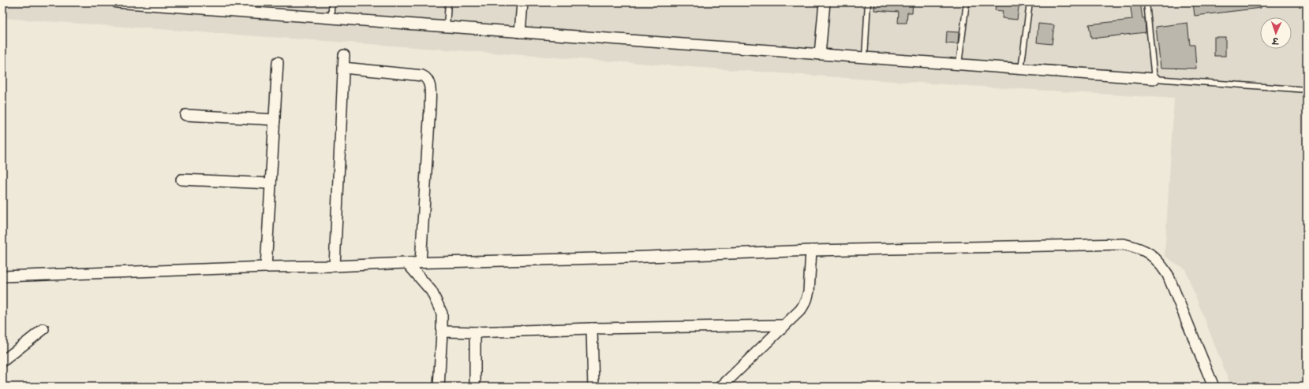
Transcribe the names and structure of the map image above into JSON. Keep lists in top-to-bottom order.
{
  "north": "bottom"
}
